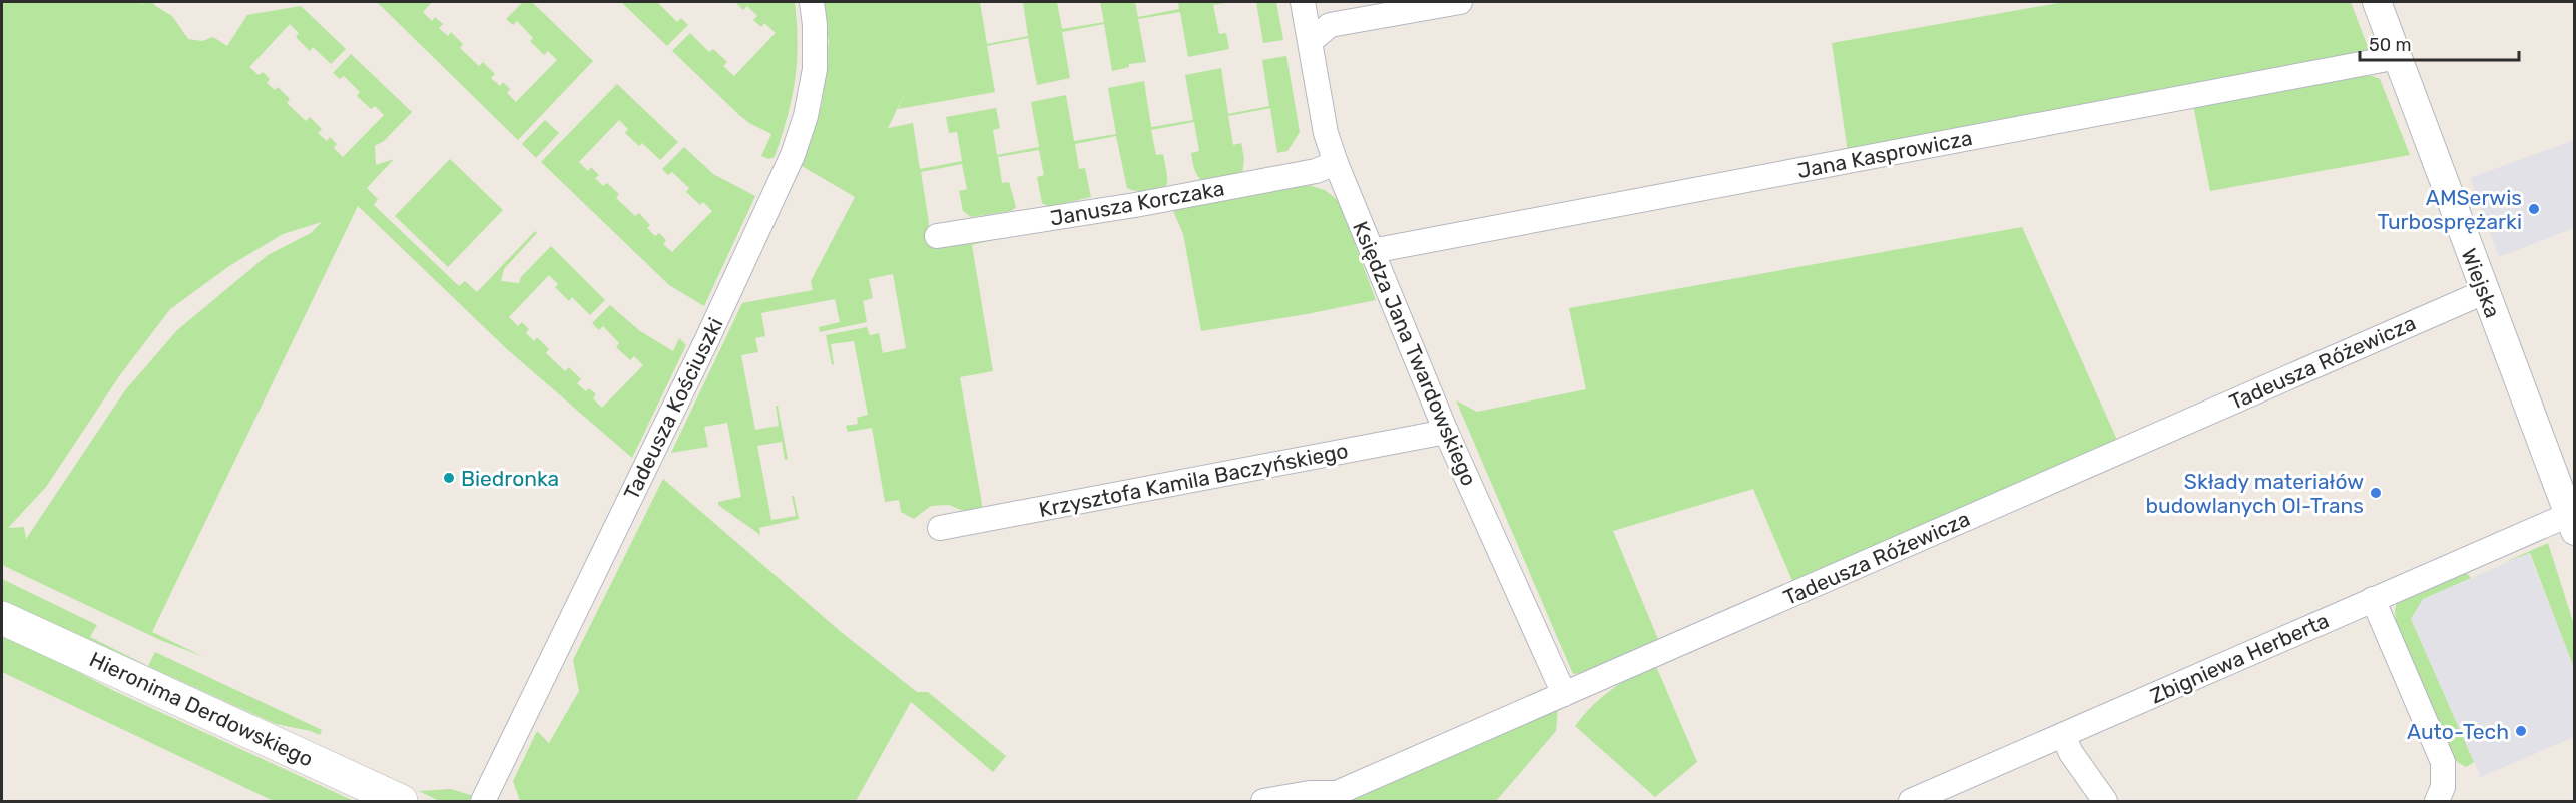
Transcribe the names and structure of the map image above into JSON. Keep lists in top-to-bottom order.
{
  "streets": {
    "main road": ["Hieronima Derdowskiego"],
    "street": [
      "Jana Kasprowicza",
      "Janusza Korczaka",
      "Wiejska",
      "Księdza Jana Twardowskiego",
      "Tadeusza Różewicza",
      "Tadeusza Kościuszki",
      "Krzysztofa Kamila Baczyńskiego",
      "Zbigniewa Herberta"
    ]
  },
  "crossings": [
    ["Jana Kasprowicza", "Wiejska"],
    ["Jana Kasprowicza", "Księdza Jana Twardowskiego"],
    ["Janusza Korczaka", "Księdza Jana Twardowskiego"],
    ["Wiejska", "Tadeusza Różewicza"],
    ["Wiejska", "Zbigniewa Herberta"],
    ["Księdza Jana Twardowskiego", "Tadeusza Różewicza"],
    ["Księdza Jana Twardowskiego", "Krzysztofa Kamila Baczyńskiego"]
  ],
  "places": [
    "AMSerwis Turbosprężarki",
    "Biedronka",
    "Składy materiałów budowlanych Ol-Trans",
    "Auto-Tech"
  ],
  "scale_bar": "50 m"
}
